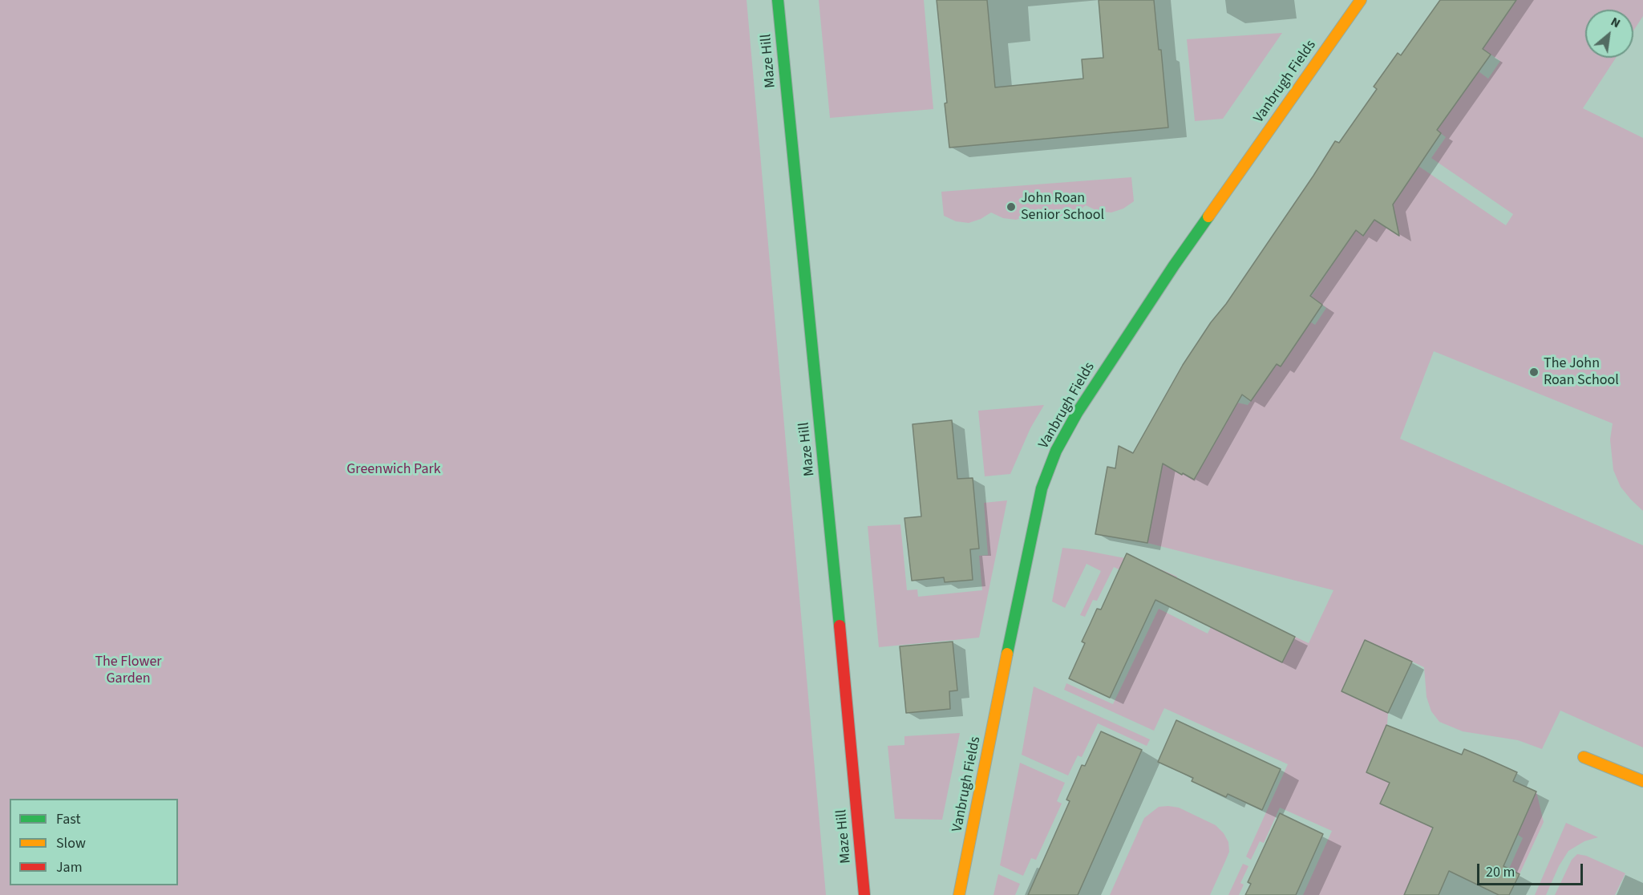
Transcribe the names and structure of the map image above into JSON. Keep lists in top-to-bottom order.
{
  "streets": {
    "street": ["Maze Hill", "Vanbrugh Fields"]
  },
  "parks": ["Greenwich Park", "The Flower Garden"],
  "places": ["John Roan Senior School", "The John Roan School"],
  "legend": ["Fast", "Slow", "Jam"],
  "scale_bar": "20 m",
  "north": "top right"
}
